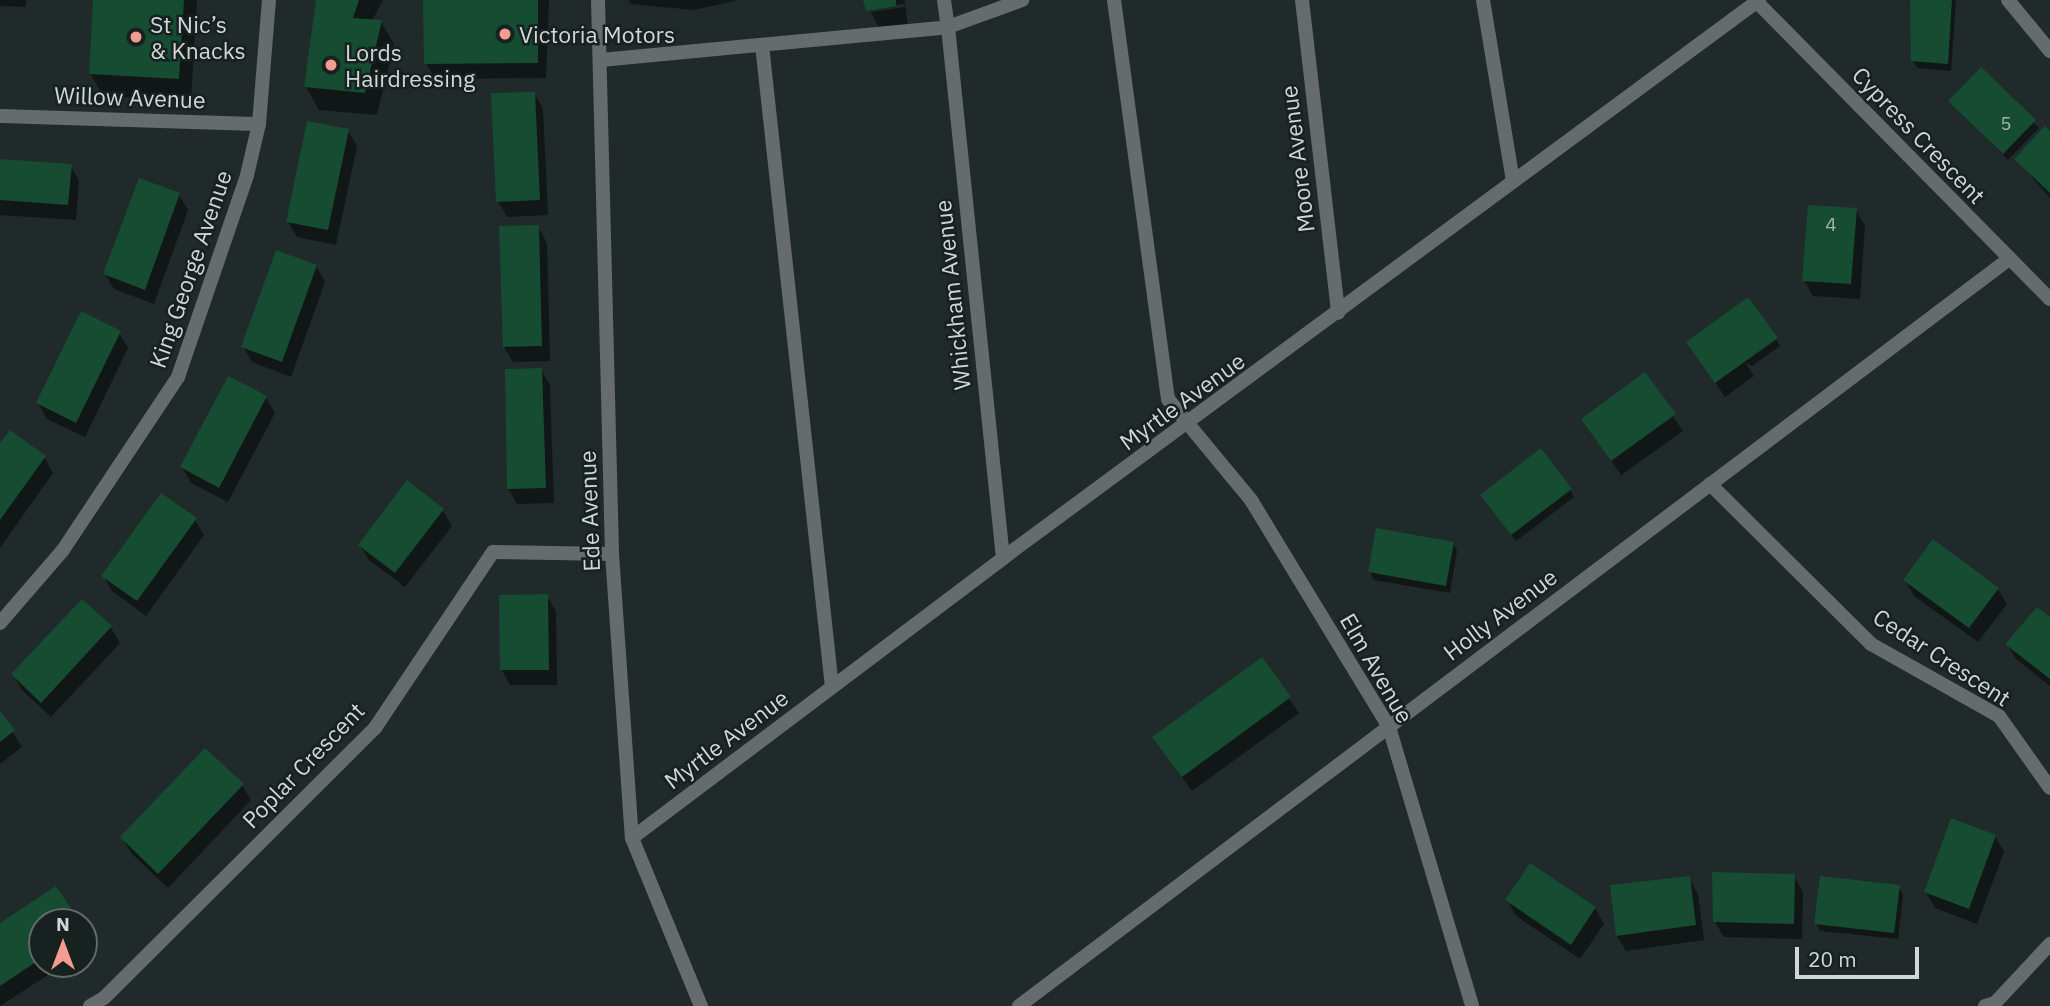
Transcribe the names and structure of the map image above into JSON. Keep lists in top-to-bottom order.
{
  "streets": {
    "street": [
      "Willow Avenue",
      "Cypress Crescent",
      "Moore Avenue",
      "King George Avenue",
      "Whickham Avenue",
      "Myrtle Avenue",
      "Ede Avenue",
      "Holly Avenue",
      "Cedar Crescent",
      "Elm Avenue",
      "Poplar Crescent"
    ]
  },
  "crossings": [
    ["Willow Avenue", "King George Avenue"],
    ["Cypress Crescent", "Myrtle Avenue"],
    ["Cypress Crescent", "Holly Avenue"],
    ["Moore Avenue", "Myrtle Avenue"],
    ["Whickham Avenue", "Myrtle Avenue"],
    ["Myrtle Avenue", "Ede Avenue"],
    ["Myrtle Avenue", "Elm Avenue"],
    ["Ede Avenue", "Poplar Crescent"],
    ["Holly Avenue", "Cedar Crescent"],
    ["Holly Avenue", "Elm Avenue"]
  ],
  "places": ["Victoria Motors", "St Nic’s & Knacks", "Lords Hairdressing"],
  "house_numbers": ["5", "4"],
  "scale_bar": "20 m",
  "north": "top"
}
